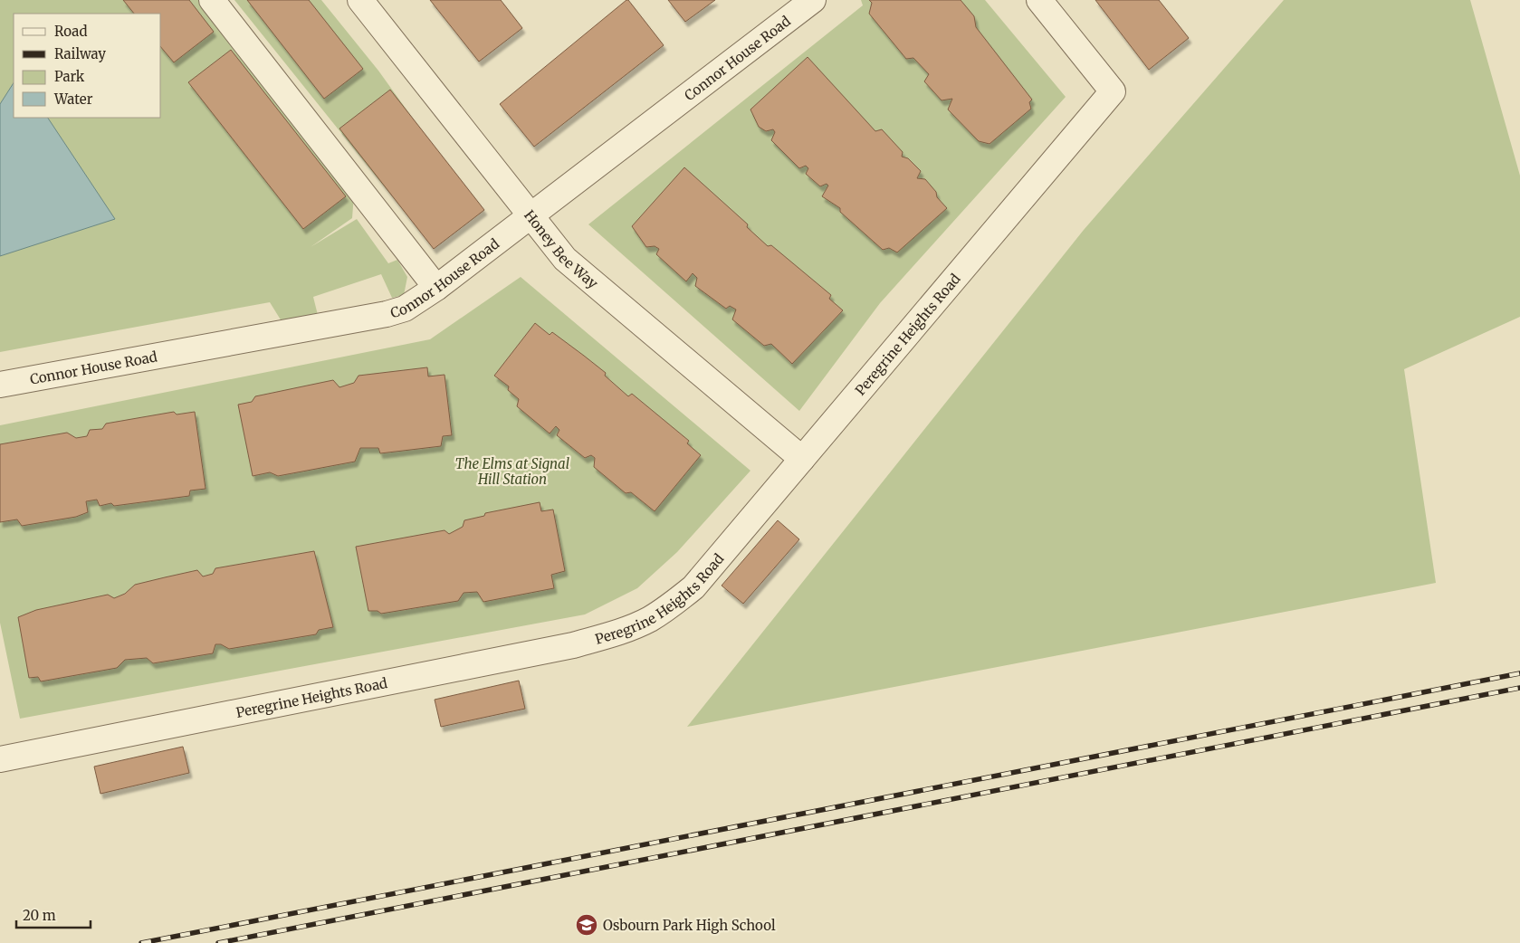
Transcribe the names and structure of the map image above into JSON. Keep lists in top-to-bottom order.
{
  "streets": {
    "street": ["Connor House Road", "Honey Bee Way", "Peregrine Heights Road"]
  },
  "crossings": [
    ["Connor House Road", "Honey Bee Way"],
    ["Honey Bee Way", "Peregrine Heights Road"]
  ],
  "parks": ["The Elms at Signal Hill Station"],
  "places": {
    "school or university": ["Osbourn Park High School"]
  },
  "legend": [
    "Road",
    "Railway",
    "Park",
    "Water"
  ],
  "scale_bar": "20 m"
}
